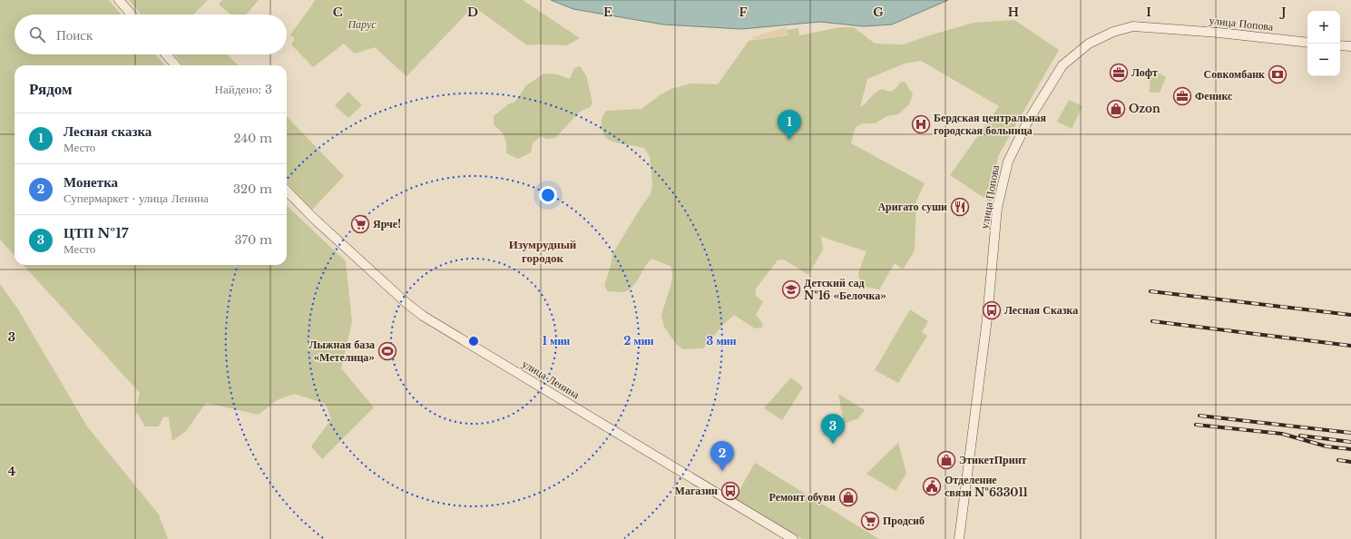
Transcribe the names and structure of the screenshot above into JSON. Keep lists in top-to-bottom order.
{
  "streets": {
    "street": ["улица Попова", "улица Ленина"]
  },
  "districts": ["Изумрудный городок"],
  "parks": ["Парус"],
  "places": {
    "office": ["Лофт", "Феникс"],
    "bank": ["Совкомбанк"],
    "shop": ["Ozon", "ЭтикетПринт", "Ремонт обуви"],
    "hospital": ["Бердская центральная городская больница"],
    "restaurant": ["Аригато суши"],
    "supermarket": ["Ярче!", "Продсиб"],
    "school or university": ["Детский сад №16 «Белочка»"],
    "bus stop": ["Лесная Сказка", "Магазин"],
    "sports": ["Лыжная база «Метелица»"],
    "public building": ["Отделение связи №633011"]
  },
  "page": {
    "map_buttons": ["+", "−"],
    "search": "Поиск",
    "heading": ["Рядом", "Найдено: 3"],
    "pins": ["1", "3", "2"],
    "list": [
      {
        "mark": "1",
        "name": "Лесная сказка",
        "note": "Место",
        "value": "240 m"
      },
      {
        "mark": "2",
        "name": "Монетка",
        "note": "Супермаркет · улица Ленина",
        "value": "320 m"
      },
      {
        "mark": "3",
        "name": "ЦТП №17",
        "note": "Место",
        "value": "370 m"
      }
    ]
  },
  "grid": {
    "columns": [
      "C",
      "D",
      "E",
      "F",
      "G",
      "H",
      "I",
      "J"
    ],
    "rows": ["3", "4"]
  },
  "rings": ["1 мин", "2 мин", "3 мин"]
}
